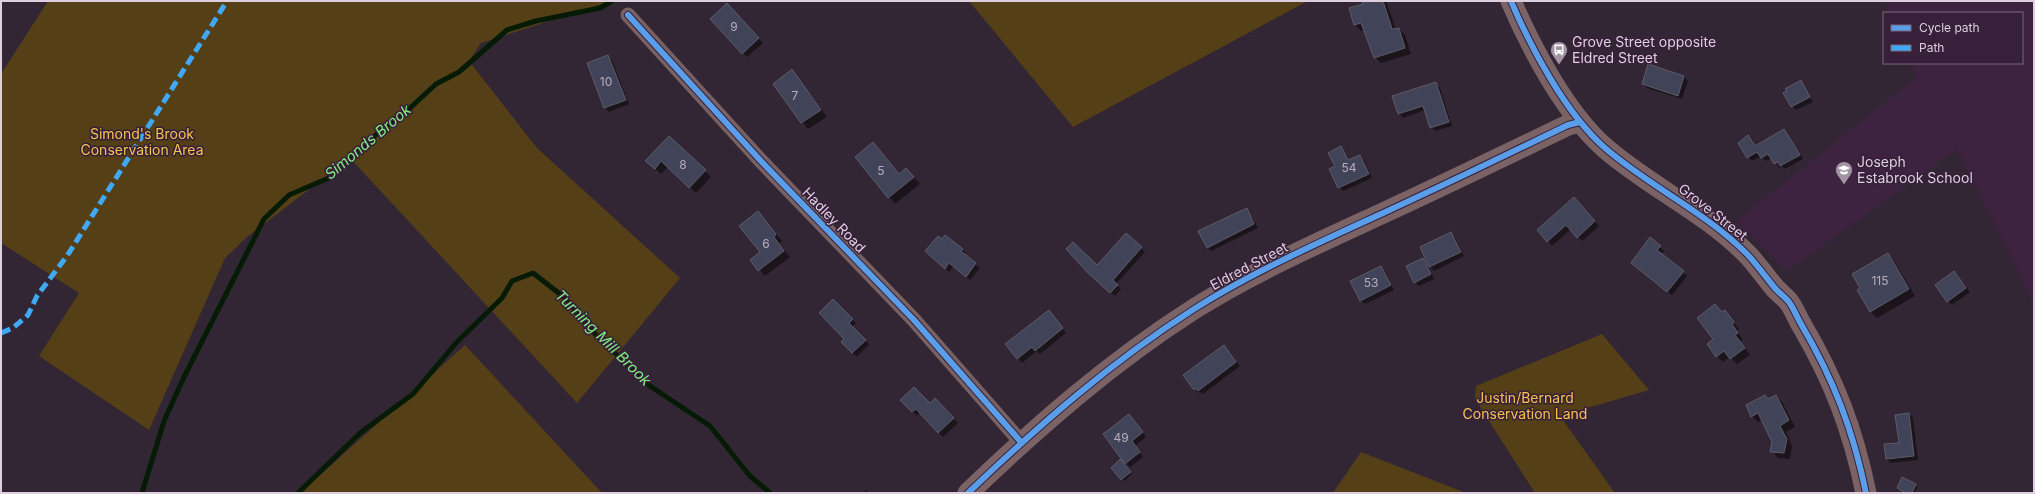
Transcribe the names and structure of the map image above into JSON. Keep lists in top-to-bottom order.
{
  "streets": {
    "street": ["Grove Street", "Hadley Road", "Eldred Street"]
  },
  "crossings": [
    ["Grove Street", "Eldred Street"],
    ["Hadley Road", "Eldred Street"]
  ],
  "water": ["Simonds Brook", "Turning Mill Brook"],
  "parks": ["Simond's Brook Conservation Area", "Justin/Bernard Conservation Land"],
  "places": {
    "bus stop": ["Grove Street opposite Eldred Street"],
    "school or university": ["Joseph Estabrook School"]
  },
  "house_numbers": [
    "9",
    "10",
    "7",
    "8",
    "54",
    "5",
    "6",
    "115",
    "53",
    "49"
  ],
  "legend": ["Cycle path", "Path"]
}
